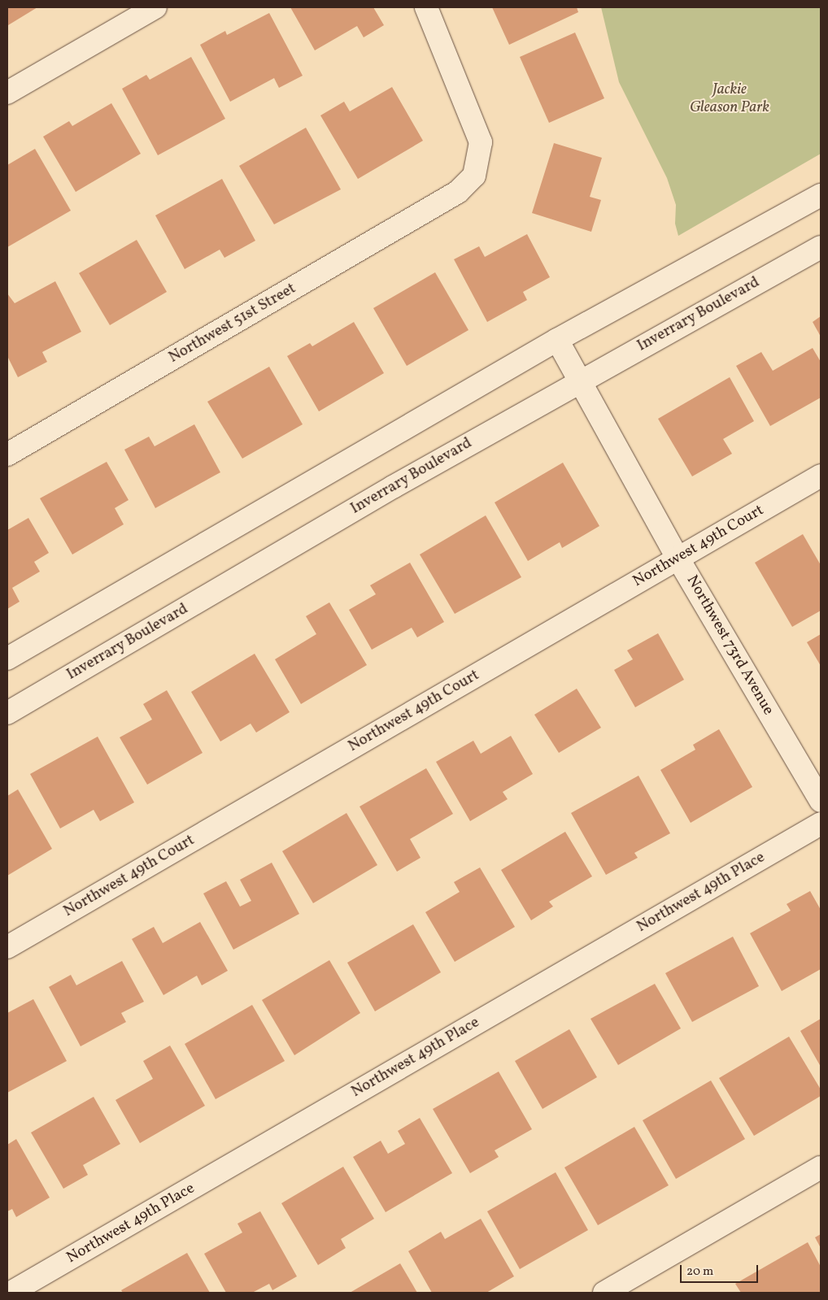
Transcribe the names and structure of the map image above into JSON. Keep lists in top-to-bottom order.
{
  "streets": {
    "street": [
      "Inverrary Boulevard",
      "Northwest 51st Street",
      "Northwest 49th Court",
      "Northwest 73rd Avenue",
      "Northwest 49th Place"
    ]
  },
  "crossings": [
    ["Inverrary Boulevard", "Northwest 73rd Avenue"],
    ["Northwest 49th Court", "Northwest 73rd Avenue"]
  ],
  "parks": ["Jackie Gleason Park"],
  "scale_bar": "20 m"
}
